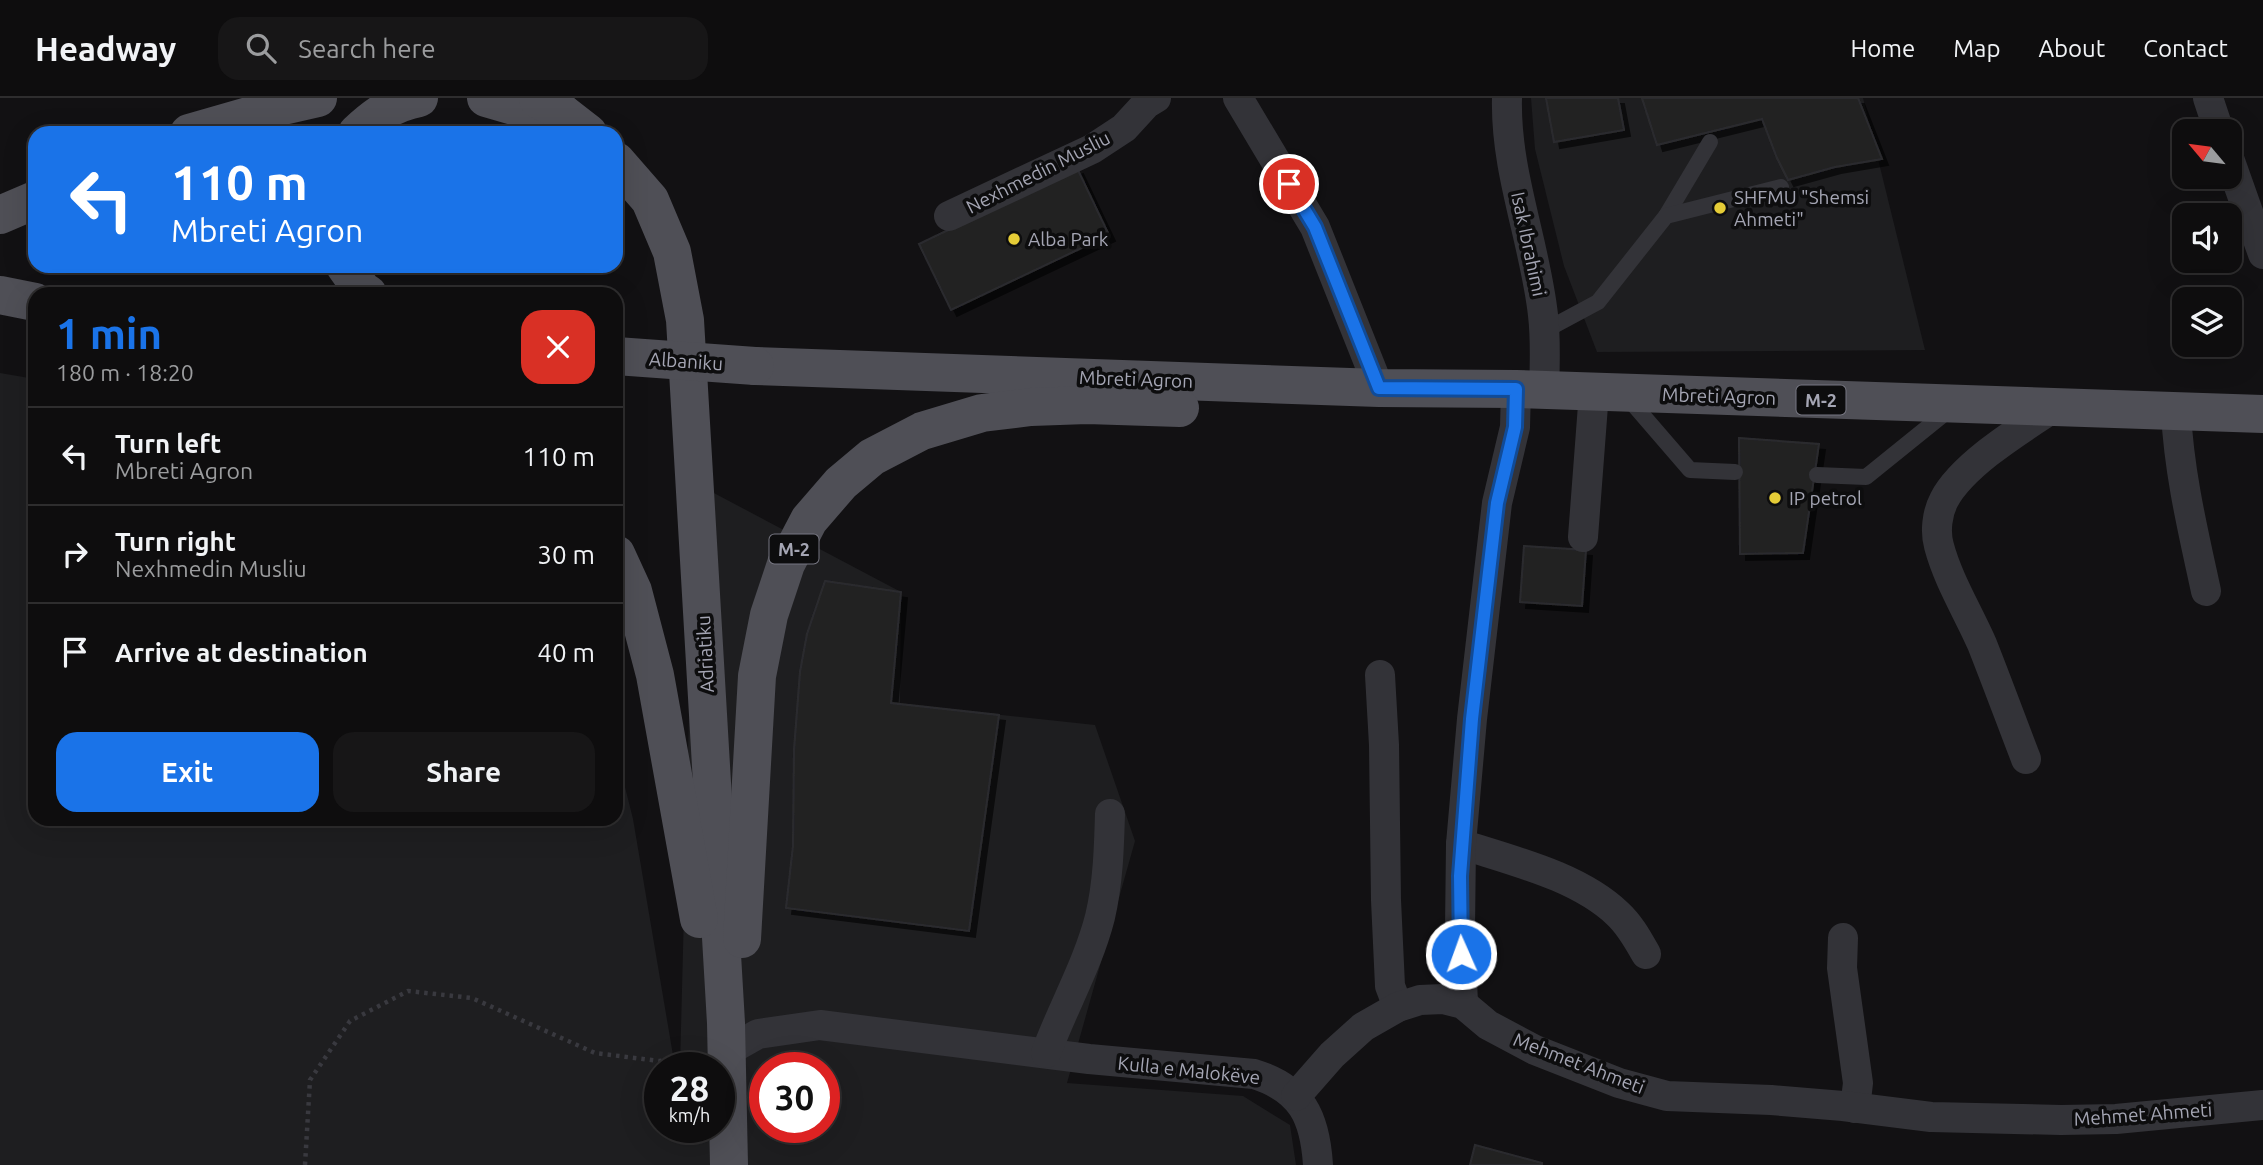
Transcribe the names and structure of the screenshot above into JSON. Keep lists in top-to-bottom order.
{
  "streets": {
    "main road": [
      "Albaniku",
      "Mbreti Agron",
      "M-2",
      "Adriatiku"
    ],
    "street": [
      "Nexhmedin Musliu",
      "Isak Ibrahimi",
      "Mehmet Ahmeti",
      "Kulla e Malokëve"
    ]
  },
  "crossings": [
    ["Isak Ibrahimi", "Mbreti Agron"],
    ["Albaniku", "Mbreti Agron"],
    ["Mbreti Agron", "M-2"],
    ["M-2", "Adriatiku"],
    ["M-2", "Kulla e Malokëve"],
    ["Adriatiku", "Kulla e Malokëve"]
  ],
  "places": ["SHFMU \"Shemsi Ahmeti\"", "Alba Park", "IP petrol"],
  "north": "top left",
  "page": {
    "header": "Headway",
    "search": "Search here",
    "nav": [
      "Home",
      "Map",
      "About",
      "Contact"
    ],
    "turn": ["110 m", "Mbreti Agron"],
    "heading": ["1 min", "180 m · 18:20"],
    "list": [
      {
        "name": "Turn left",
        "note": "Mbreti Agron",
        "value": "110 m"
      },
      {
        "name": "Turn right",
        "note": "Nexhmedin Musliu",
        "value": "30 m"
      },
      {
        "name": "Arrive at destination",
        "value": "40 m"
      }
    ],
    "buttons": ["Exit", "Share"],
    "speed": "28 km/h",
    "limit": "30"
  }
}
